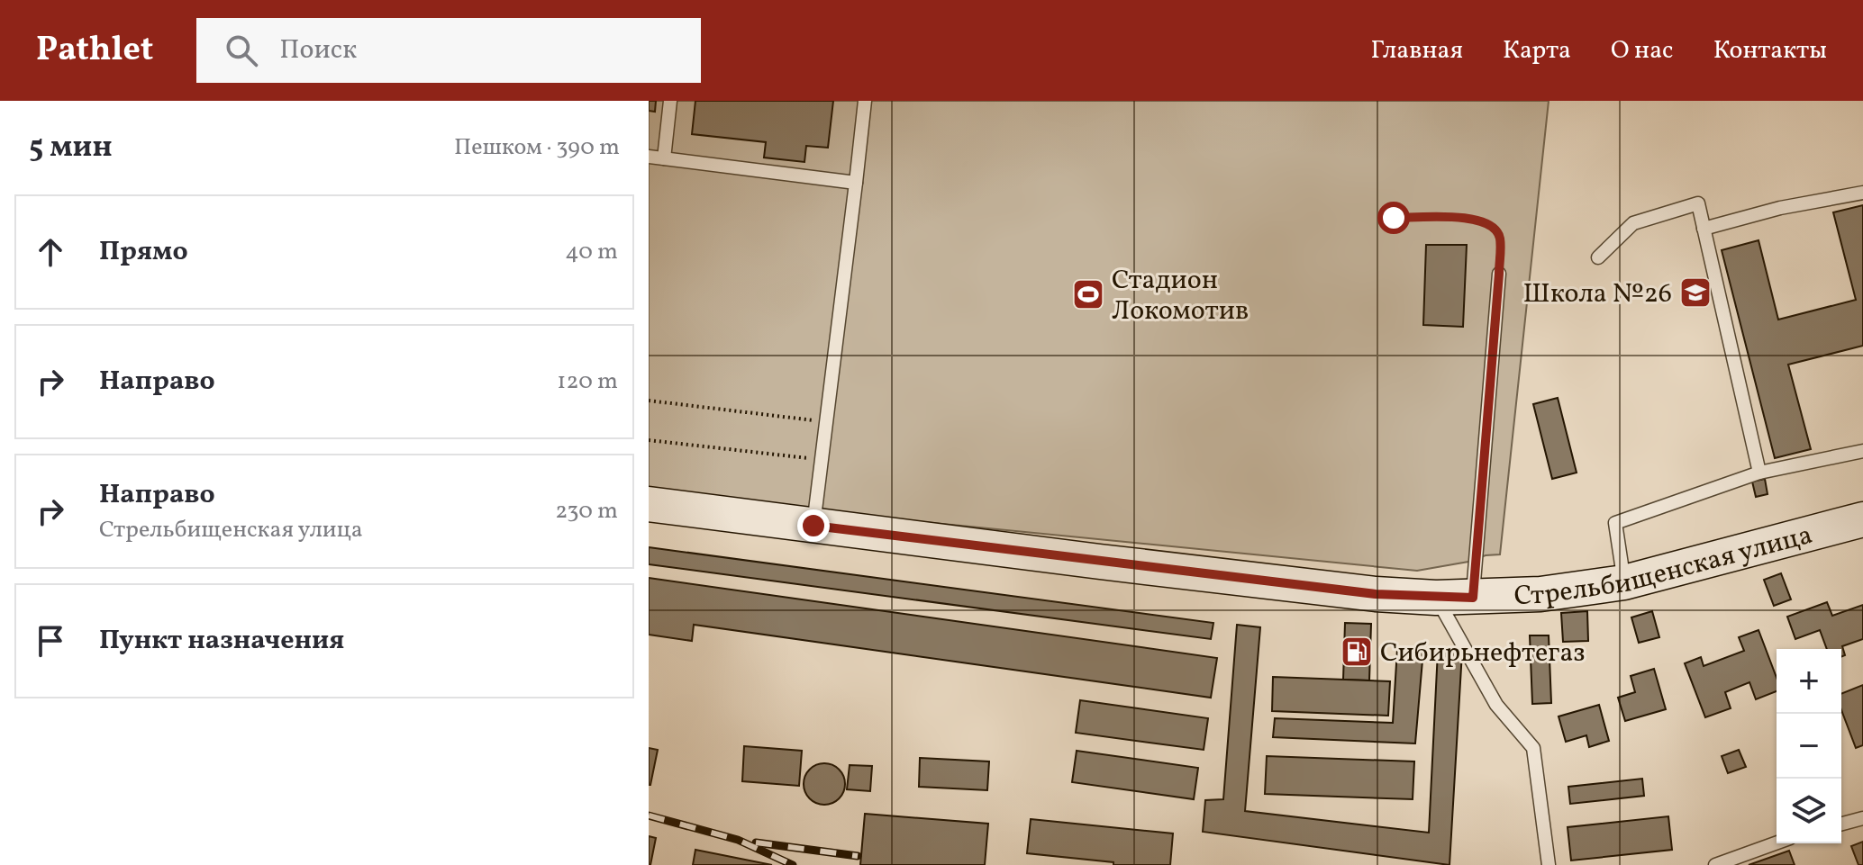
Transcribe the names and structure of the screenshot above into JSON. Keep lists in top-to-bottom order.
{
  "streets": {
    "main road": ["Стрельбищенская улица"]
  },
  "places": {
    "school or university": ["Школа №26"],
    "sports": ["Стадион Локомотив"],
    "fuel station": ["Сибирьнефтегаз"]
  },
  "page": {
    "header": "Pathlet",
    "search": "Поиск",
    "nav": [
      "Главная",
      "Карта",
      "О нас",
      "Контакты"
    ],
    "heading": ["5 мин", "Пешком · 390 m"],
    "list": [
      ["Прямо", "40 m"],
      ["Направо", "120 m"],
      ["Направо", "Стрельбищенская улица", "230 m"],
      "Пункт назначения"
    ],
    "map_buttons": ["+", "−"]
  }
}
